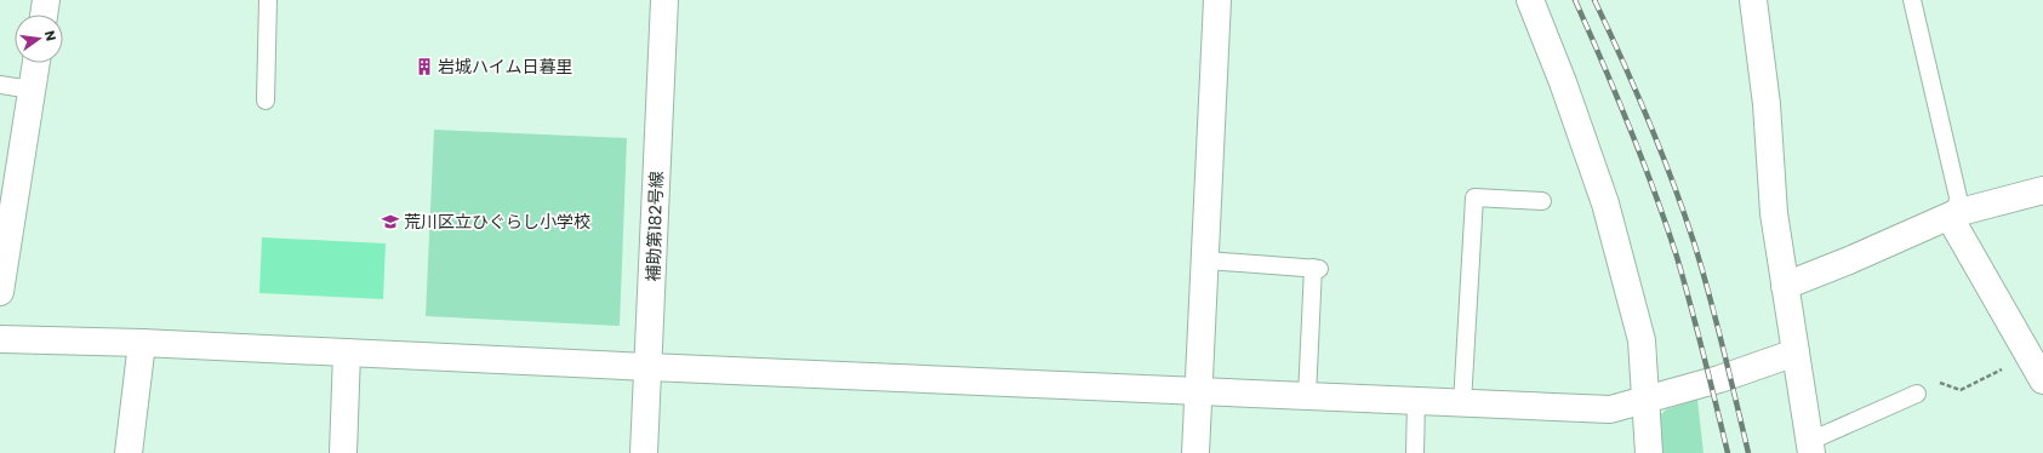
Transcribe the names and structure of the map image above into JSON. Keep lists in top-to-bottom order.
{
  "streets": {
    "street": ["補助第182号線"]
  },
  "places": {
    "building": ["岩城ハイム日暮里"],
    "school or university": ["荒川区立ひぐらし小学校"]
  },
  "north": "right"
}
